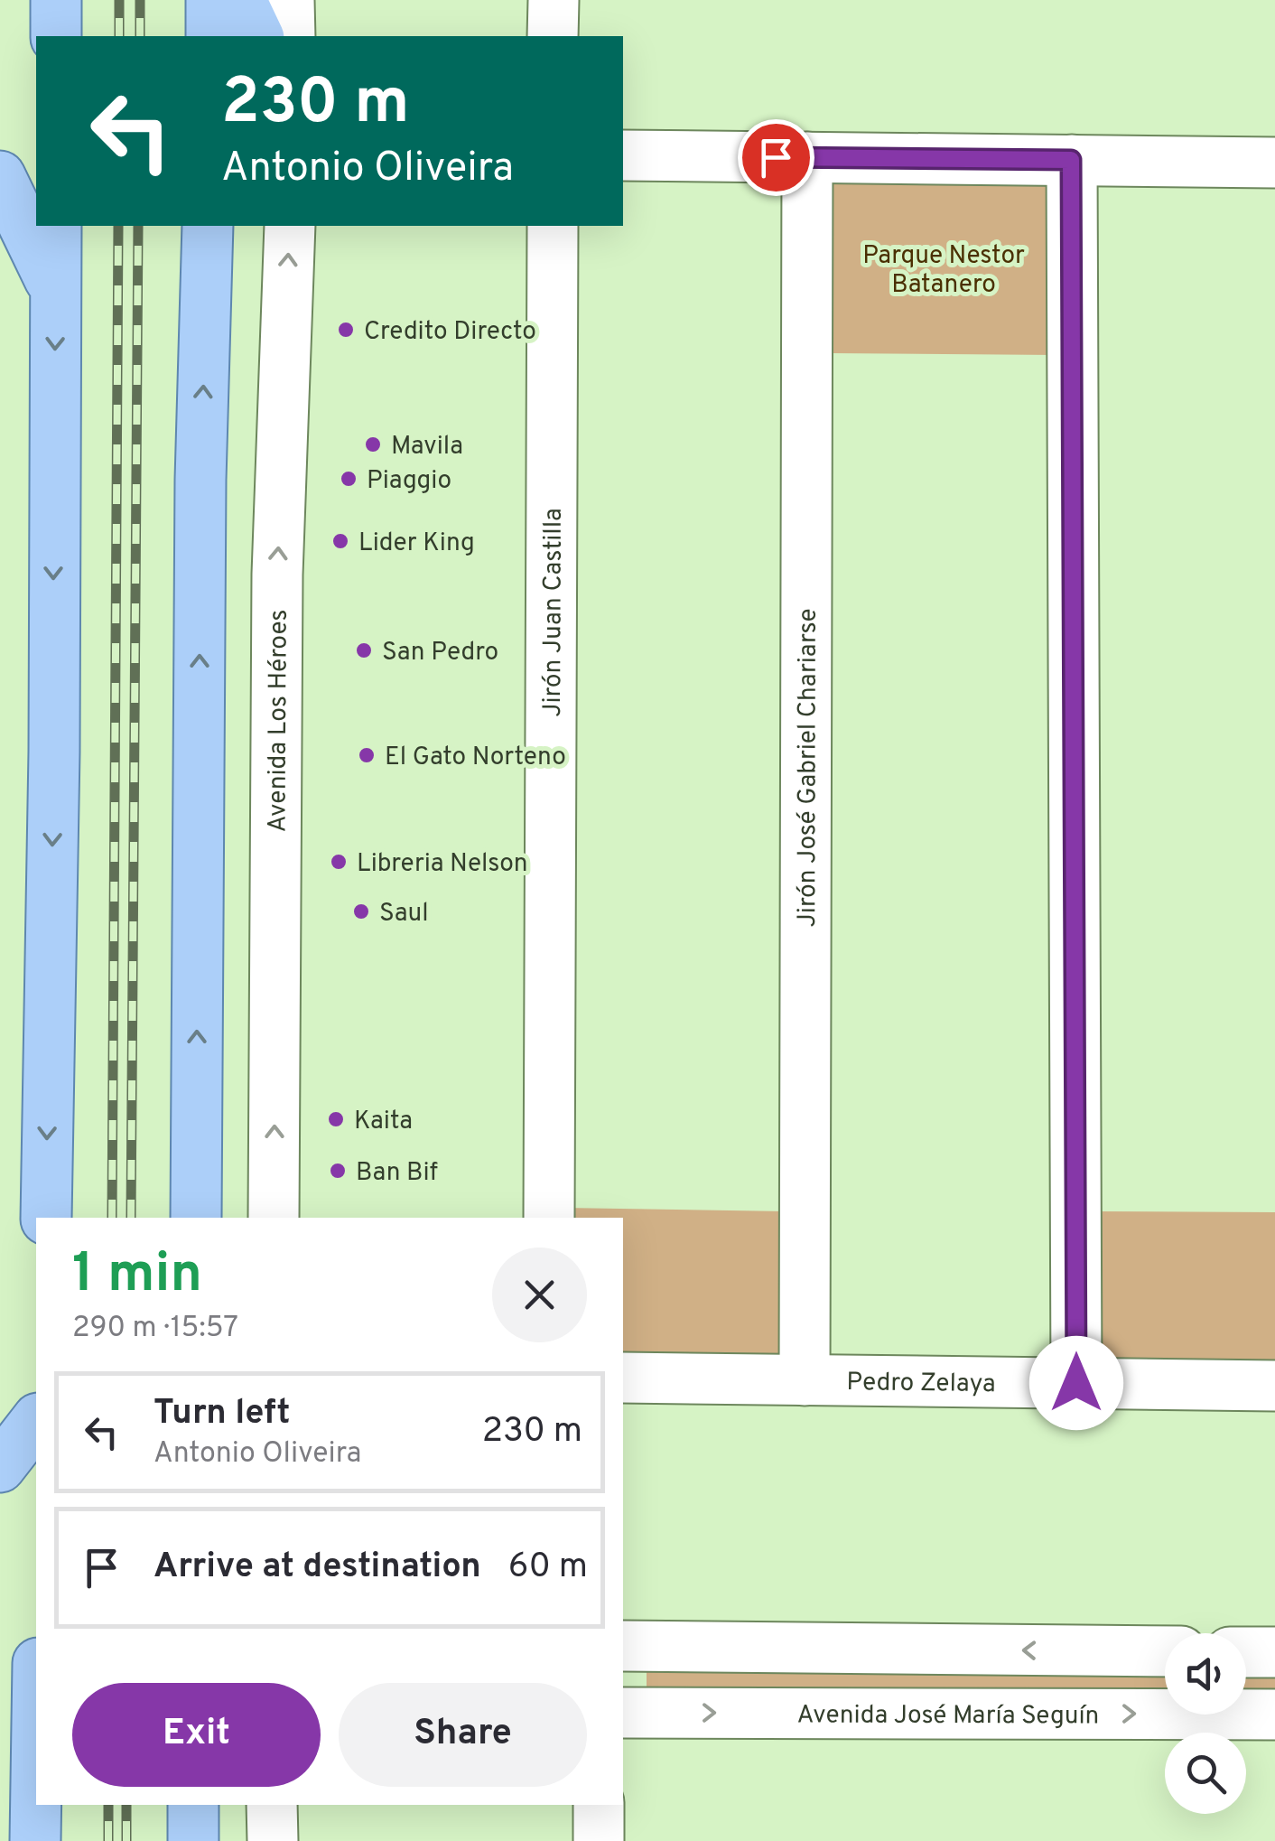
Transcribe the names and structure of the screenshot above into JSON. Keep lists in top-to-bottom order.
{
  "streets": {
    "street": [
      "Jirón Juan Castilla",
      "Avenida Los Héroes",
      "Jirón José Gabriel Chariarse",
      "Pedro Zelaya",
      "Avenida José María Seguín"
    ]
  },
  "crossings": [
    ["Jirón José Gabriel Chariarse", "Pedro Zelaya"]
  ],
  "one_way": ["Avenida Los Héroes"],
  "parks": ["Parque Nestor Batanero"],
  "places": [
    "Credito Directo",
    "Mavila",
    "Piaggio",
    "Lider King",
    "San Pedro",
    "El Gato Norteno",
    "Libreria Nelson",
    "Saul",
    "Kaita",
    "Ban Bif"
  ],
  "page": {
    "turn": ["230 m", "Antonio Oliveira"],
    "heading": ["1 min", "290 m · 15:57"],
    "list": [
      {
        "name": "Turn left",
        "note": "Antonio Oliveira",
        "value": "230 m"
      },
      {
        "name": "Arrive at destination",
        "value": "60 m"
      }
    ],
    "buttons": ["Exit", "Share"]
  }
}
